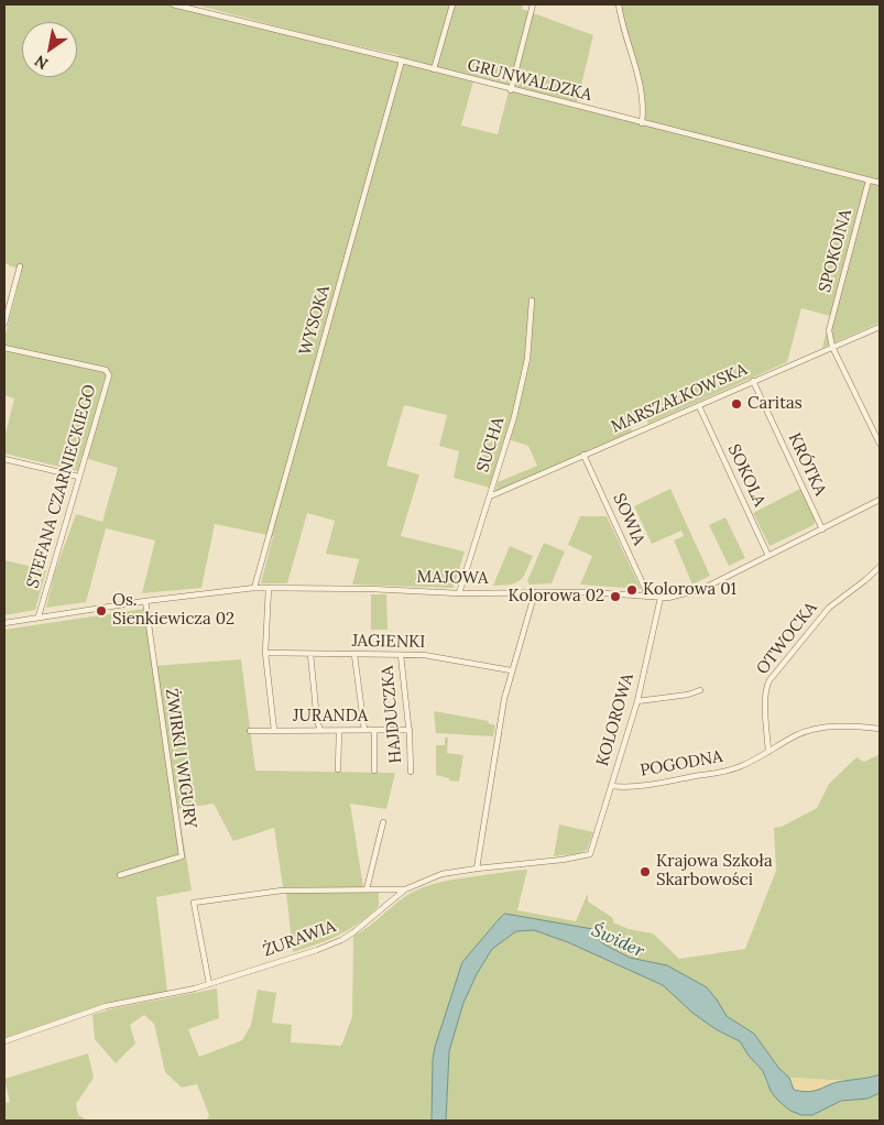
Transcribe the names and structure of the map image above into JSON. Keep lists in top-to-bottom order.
{
  "streets": {
    "street": [
      "GRUNWALDZKA",
      "SPOKOJNA",
      "WYSOKA",
      "MARSZAŁKOWSKA",
      "SUCHA",
      "KRÓTKA",
      "SOKOLA",
      "STEFANA CZARNIECKIEGO",
      "SOWIA",
      "MAJOWA",
      "OTWOCKA",
      "JAGIENKI",
      "HAJDUCZKA",
      "JURANDA",
      "KOLOROWA",
      "ŻWIRKI I WIGURY",
      "POGODNA",
      "ŻURAWIA"
    ]
  },
  "crossings": [
    ["GRUNWALDZKA", "SPOKOJNA"],
    ["GRUNWALDZKA", "WYSOKA"],
    ["SPOKOJNA", "MARSZAŁKOWSKA"],
    ["WYSOKA", "MAJOWA"],
    ["MARSZAŁKOWSKA", "SUCHA"],
    ["MARSZAŁKOWSKA", "KRÓTKA"],
    ["MARSZAŁKOWSKA", "SOKOLA"],
    ["MARSZAŁKOWSKA", "SOWIA"],
    ["SUCHA", "MAJOWA"],
    ["KRÓTKA", "MAJOWA"],
    ["SOKOLA", "MAJOWA"],
    ["STEFANA CZARNIECKIEGO", "MAJOWA"],
    ["SOWIA", "MAJOWA"],
    ["MAJOWA", "KOLOROWA"],
    ["MAJOWA", "ŻWIRKI I WIGURY"],
    ["OTWOCKA", "POGODNA"],
    ["JAGIENKI", "HAJDUCZKA"],
    ["HAJDUCZKA", "JURANDA"],
    ["KOLOROWA", "POGODNA"],
    ["KOLOROWA", "ŻURAWIA"]
  ],
  "water": ["Świder"],
  "places": [
    "Caritas",
    "Kolorowa 01",
    "Kolorowa 02",
    "Os. Sienkiewicza 02",
    "Krajowa Szkoła Skarbowości"
  ],
  "north": "bottom left"
}
